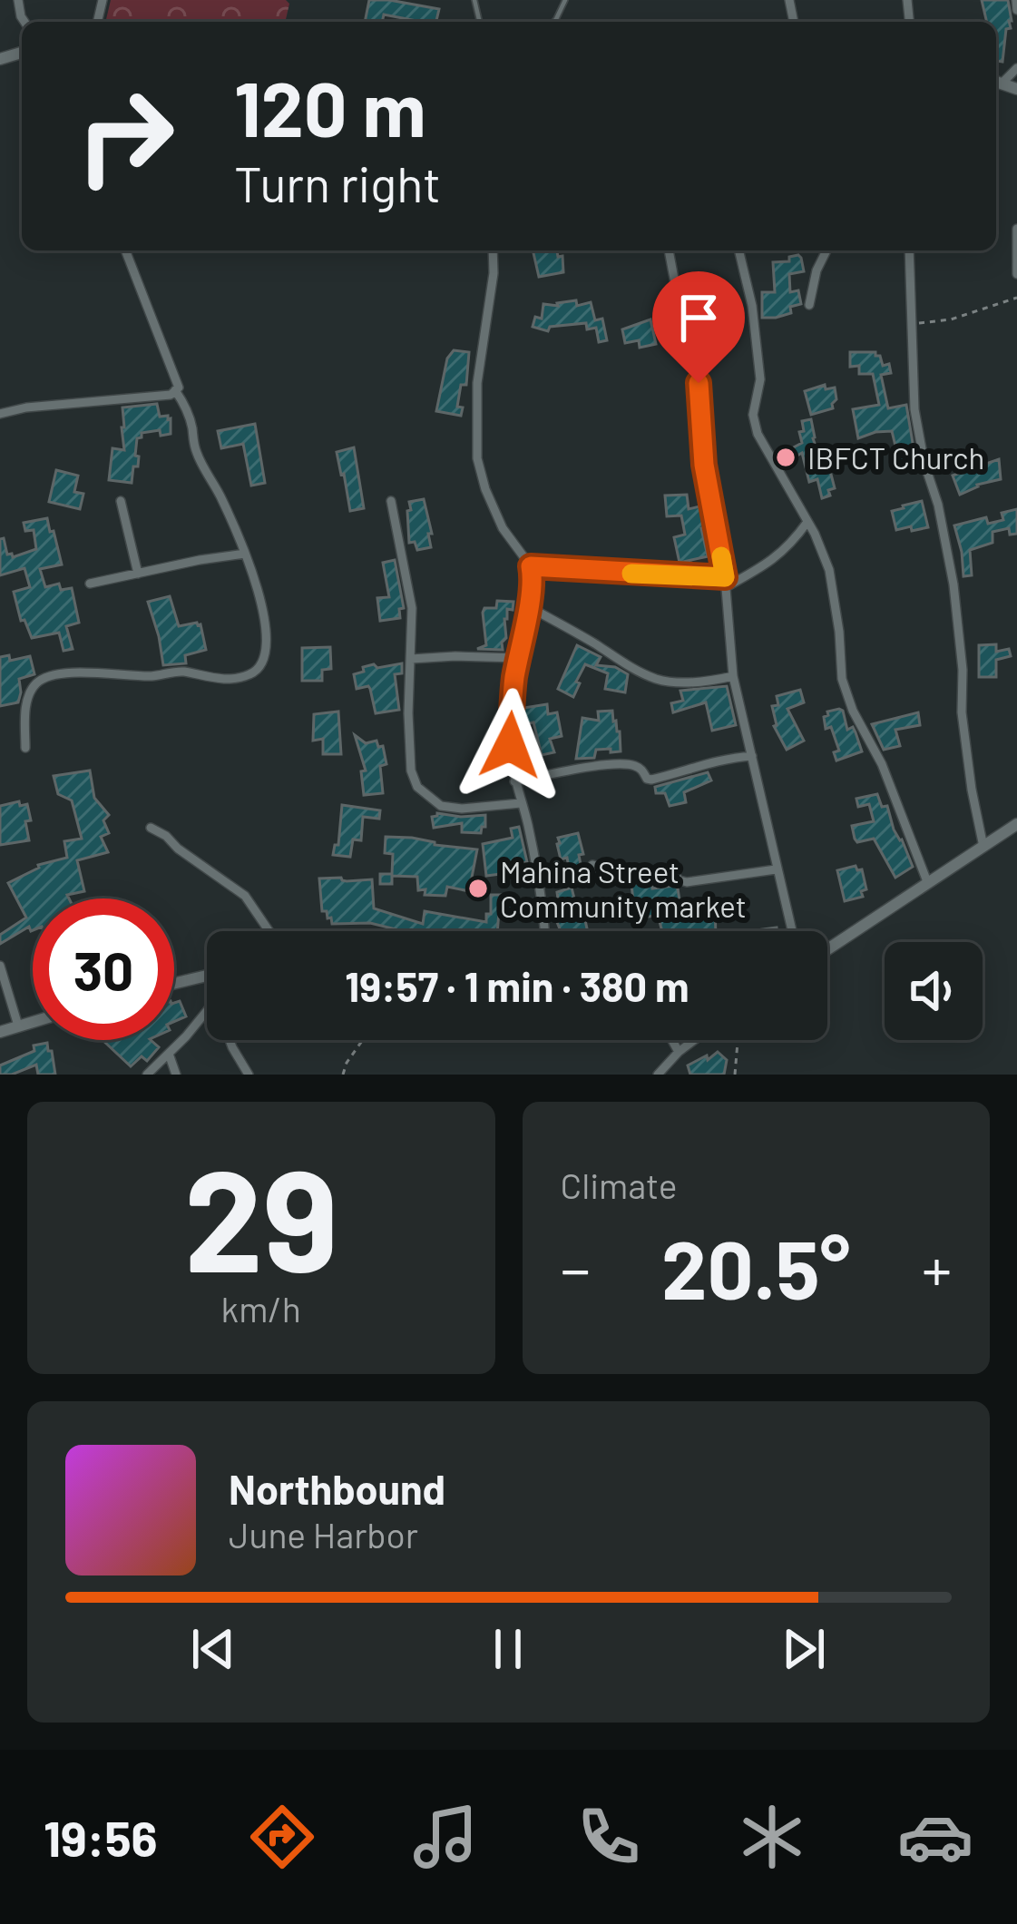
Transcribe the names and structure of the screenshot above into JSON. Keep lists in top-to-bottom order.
{
  "places": ["IBFCT Church", "Mahina Street Community market"],
  "page": {
    "turn": ["120 m", "Turn right"],
    "limit": "30",
    "trip": "19:57 · 1 min · 380 m",
    "tile": [
      ["29", "km/h"],
      "Climate"
    ],
    "heat": ["−", "20.5°", "+"],
    "song": ["Northbound", "June Harbor"],
    "tabs": "19:56"
  }
}
